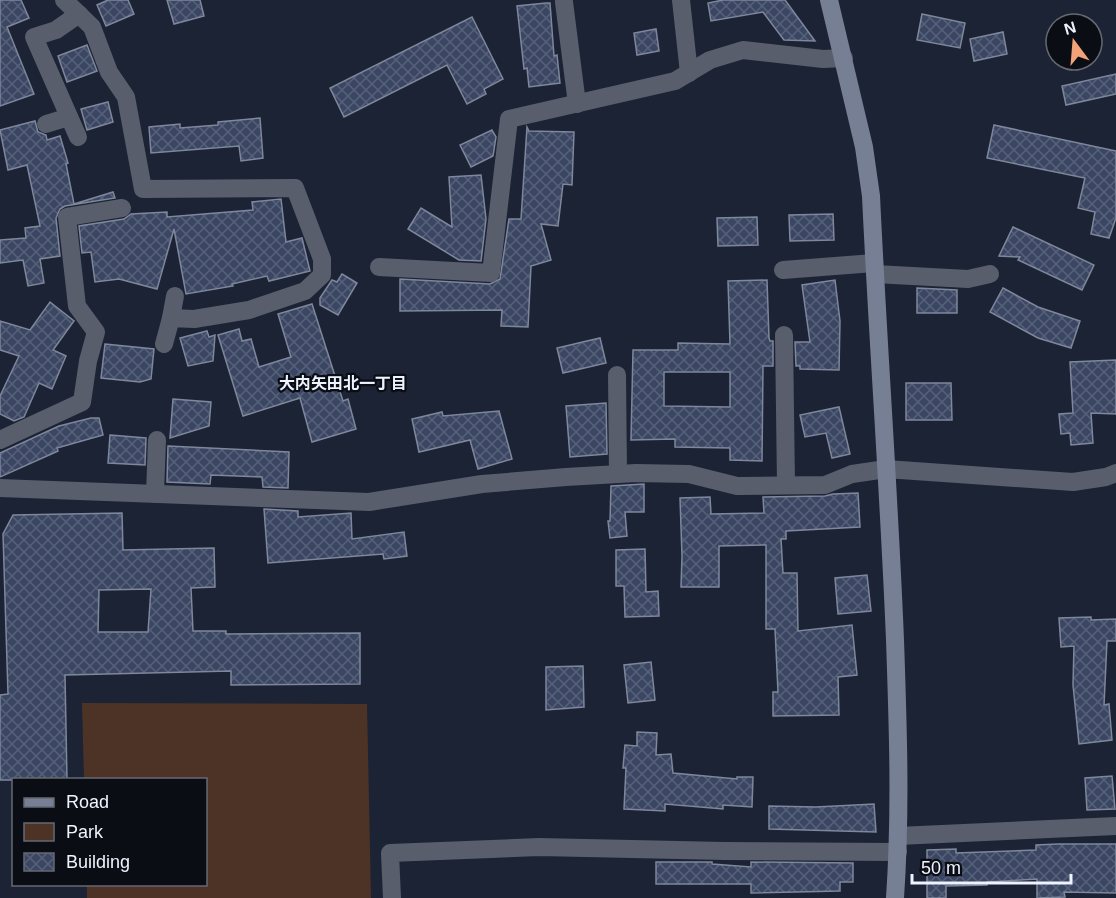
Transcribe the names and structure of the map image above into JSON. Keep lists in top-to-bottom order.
{
  "districts": ["大内矢田北一丁目"],
  "legend": ["Road", "Park", "Building"],
  "scale_bar": "50 m",
  "north": "top"
}
